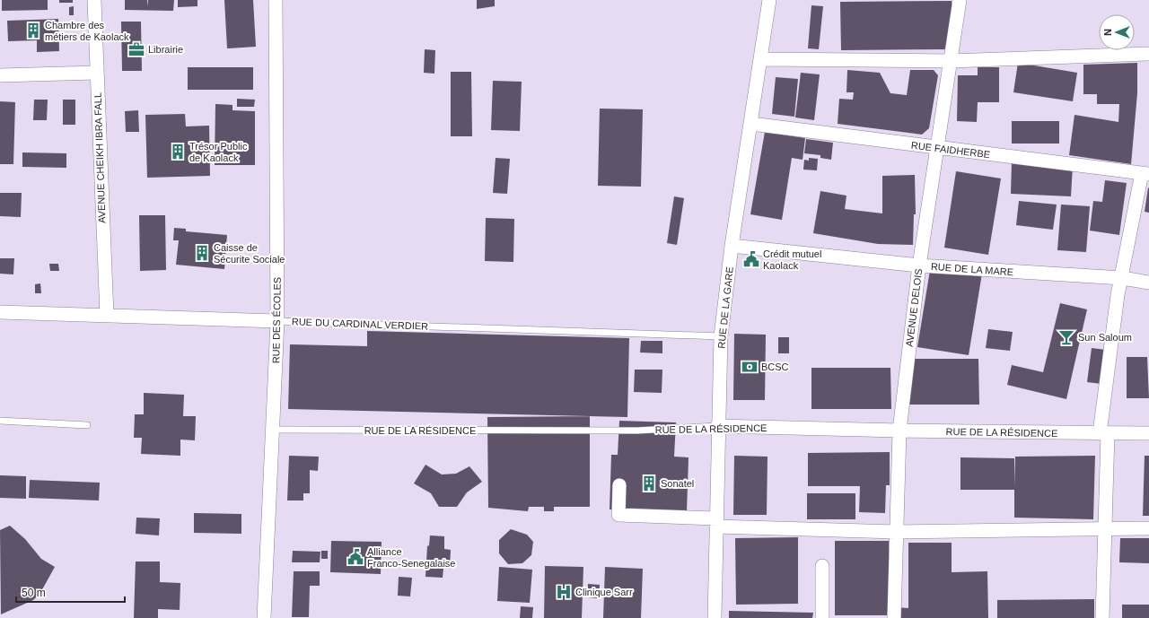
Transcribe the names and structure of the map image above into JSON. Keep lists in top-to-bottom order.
{
  "streets": {
    "street": [
      "RUE FAIDHERBE",
      "AVENUE CHEIKH IBRA FALL",
      "RUE DE LA MARE",
      "RUE DE LA GARE",
      "AVENUE DELOIS",
      "RUE DES ÉCOLES",
      "RUE DU CARDINAL VERDIER",
      "RUE DE LA RÉSIDENCE"
    ]
  },
  "crossings": [
    ["RUE FAIDHERBE", "RUE DE LA GARE"],
    ["RUE FAIDHERBE", "AVENUE DELOIS"],
    ["AVENUE CHEIKH IBRA FALL", "RUE DU CARDINAL VERDIER"],
    ["RUE DE LA MARE", "RUE DE LA GARE"],
    ["RUE DE LA MARE", "AVENUE DELOIS"],
    ["RUE DE LA GARE", "RUE DU CARDINAL VERDIER"],
    ["RUE DE LA GARE", "RUE DE LA RÉSIDENCE"],
    ["AVENUE DELOIS", "RUE DE LA RÉSIDENCE"],
    ["RUE DES ÉCOLES", "RUE DU CARDINAL VERDIER"],
    ["RUE DES ÉCOLES", "RUE DE LA RÉSIDENCE"]
  ],
  "places": {
    "building": [
      "Chambre des métiers de Kaolack",
      "Trésor Public de Kaolack",
      "Caisse de Sécurite Sociale",
      "Sonatel"
    ],
    "office": ["Librairie"],
    "public building": ["Crédit mutuel Kaolack", "Alliance Franco-Senegalaise"],
    "bar": ["Sun Saloum"],
    "bank": ["BCSC"],
    "hospital": ["Clinique Sarr"]
  },
  "scale_bar": "50 m",
  "north": "left"
}
